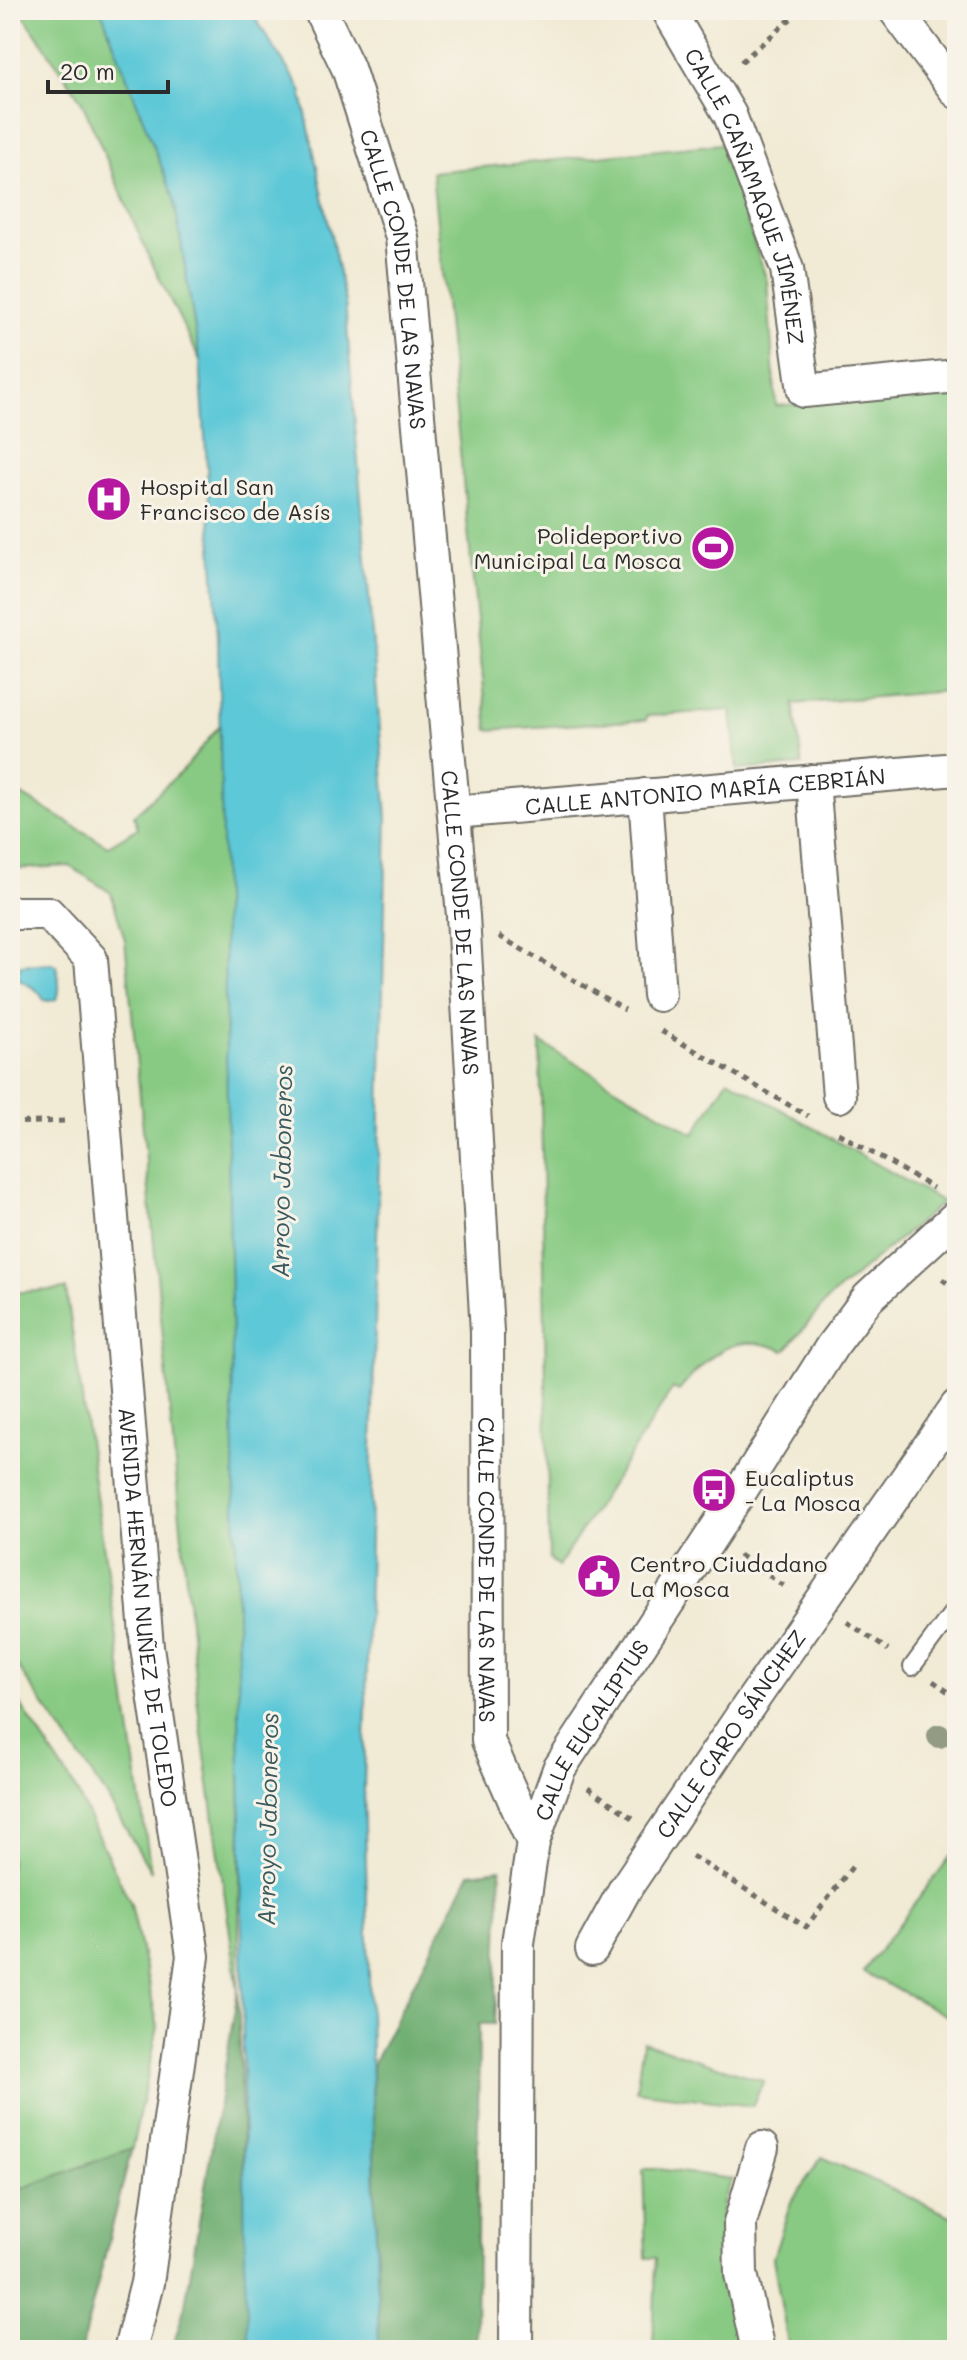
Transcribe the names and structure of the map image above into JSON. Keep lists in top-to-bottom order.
{
  "streets": {
    "street": [
      "CALLE CAÑAMAQUE JIMÉNEZ",
      "CALLE CONDE DE LAS NAVAS",
      "CALLE ANTONIO MARÍA CEBRIÁN",
      "AVENIDA HERNÁN NUÑEZ DE TOLEDO",
      "CALLE EUCALIPTUS",
      "CALLE CARO SÁNCHEZ"
    ]
  },
  "crossings": [
    ["CALLE CONDE DE LAS NAVAS", "CALLE ANTONIO MARÍA CEBRIÁN"],
    ["CALLE CONDE DE LAS NAVAS", "CALLE EUCALIPTUS"]
  ],
  "water": ["Arroyo Jaboneros"],
  "places": {
    "hospital": ["Hospital San Francisco de Asís"],
    "sports": ["Polideportivo Municipal La Mosca"],
    "bus stop": ["Eucaliptus - La Mosca"],
    "public building": ["Centro Ciudadano La Mosca"]
  },
  "scale_bar": "20 m"
}
